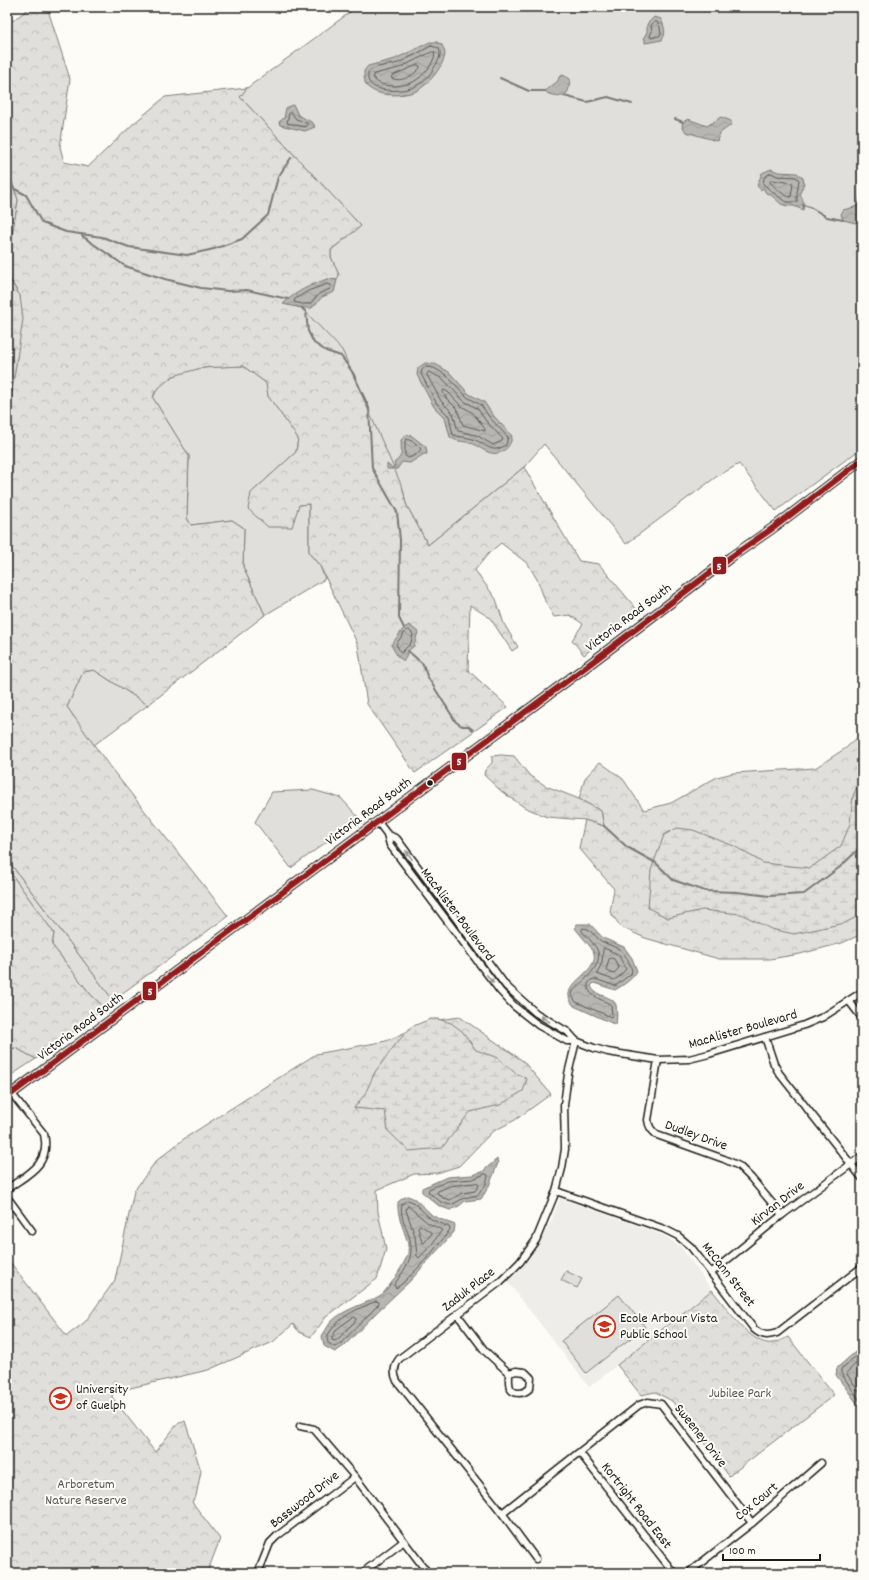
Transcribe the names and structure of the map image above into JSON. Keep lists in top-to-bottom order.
{
  "streets": {
    "main road": ["Victoria Road South"],
    "street": [
      "MacAlister Boulevard",
      "Dudley Drive",
      "Kirvan Drive",
      "McCann Street",
      "Zaduk Place",
      "Sweeney Drive",
      "Basswood Drive",
      "Cox Court",
      "Kortright Road East"
    ]
  },
  "crossings": [
    ["Victoria Road South", "MacAlister Boulevard"],
    ["MacAlister Boulevard", "Dudley Drive"],
    ["MacAlister Boulevard", "Zaduk Place"],
    ["Dudley Drive", "Kirvan Drive"],
    ["Kirvan Drive", "McCann Street"],
    ["McCann Street", "Zaduk Place"],
    ["Sweeney Drive", "Cox Court"],
    ["Sweeney Drive", "Kortright Road East"]
  ],
  "parks": ["Jubilee Park", "Arboretum Nature Reserve"],
  "places": {
    "school or university": ["Ecole Arbour Vista Public School", "University of Guelph"]
  },
  "lines": ["transit line 5"],
  "scale_bar": "100 m"
}
